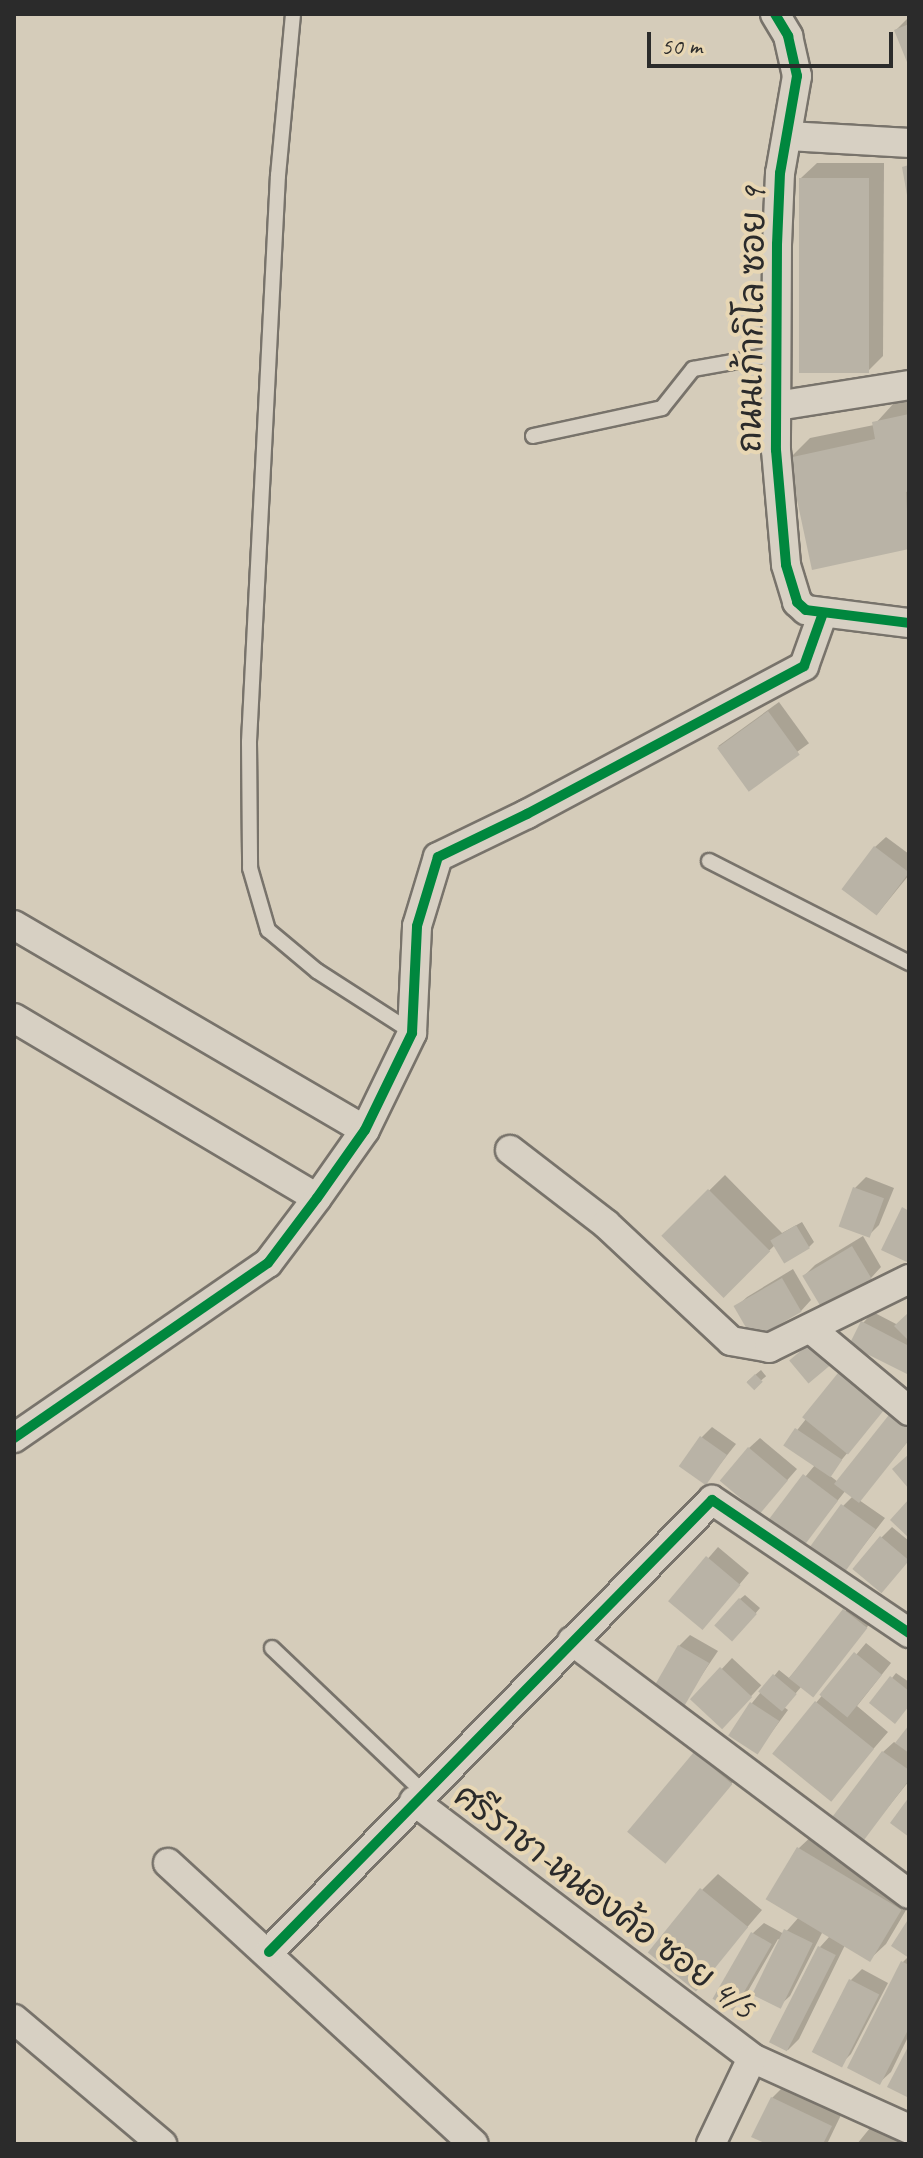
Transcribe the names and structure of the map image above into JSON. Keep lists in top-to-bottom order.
{
  "streets": {
    "street": ["ถนนเก้ากิโล ซอย 9", "ศรีราชา-หนองค้อ ซอย 4/5"]
  },
  "scale_bar": "50 m"
}
